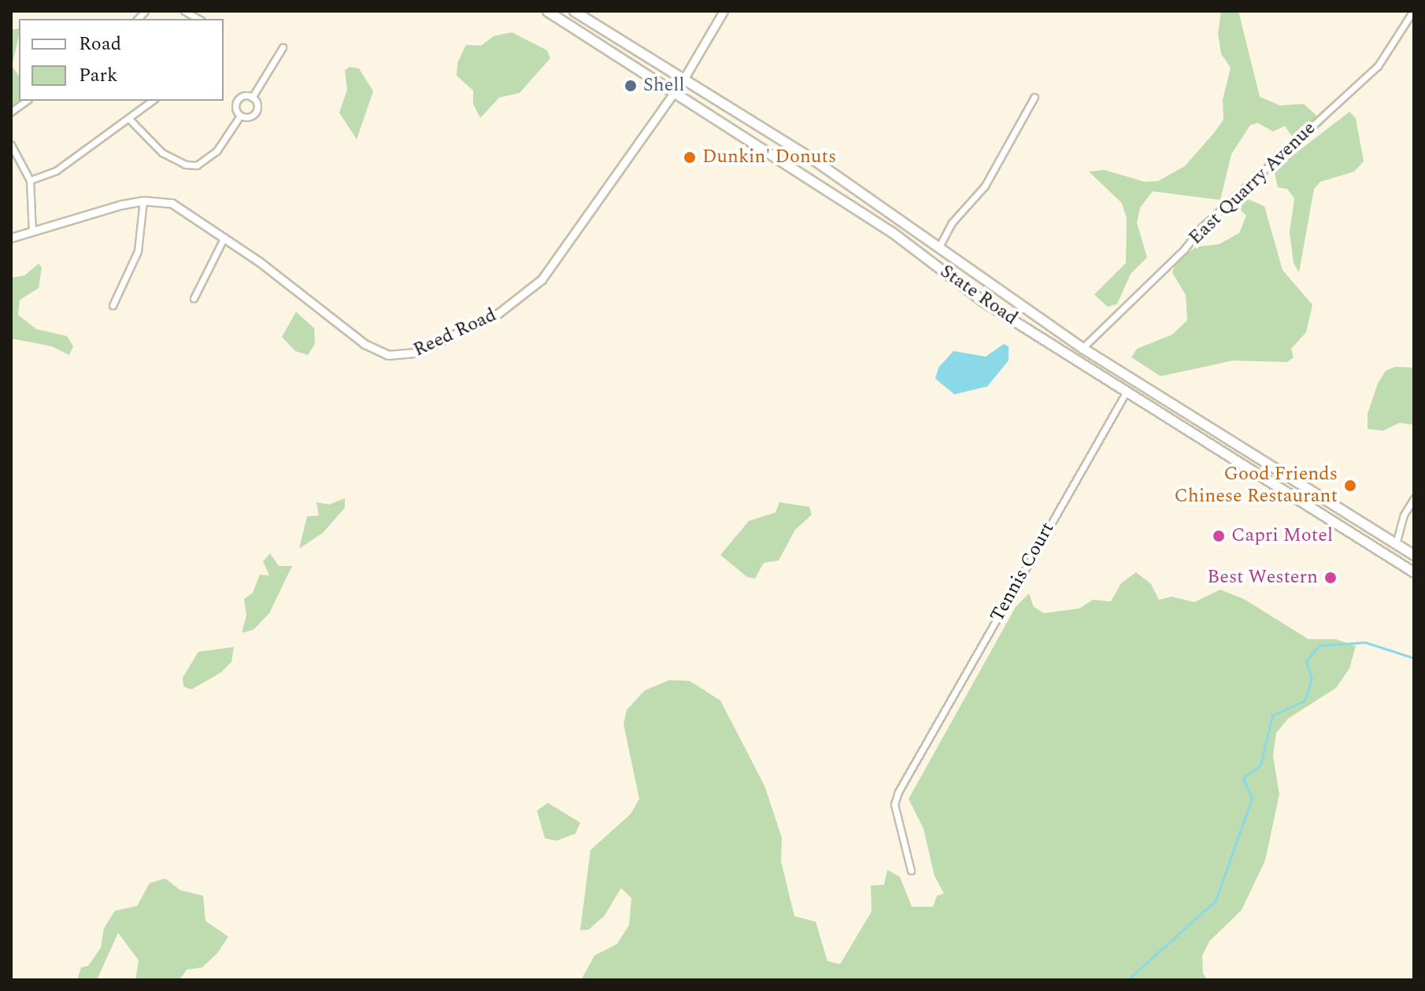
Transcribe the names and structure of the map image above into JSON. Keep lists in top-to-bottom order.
{
  "streets": {
    "main road": ["State Road"],
    "street": ["East Quarry Avenue", "Reed Road", "Tennis Court"]
  },
  "crossings": [
    ["East Quarry Avenue", "State Road"],
    ["State Road", "Reed Road"],
    ["State Road", "Tennis Court"]
  ],
  "places": [
    "Shell",
    "Dunkin' Donuts",
    "Good Friends Chinese Restaurant",
    "Capri Motel",
    "Best Western"
  ],
  "legend": ["Road", "Park"]
}
